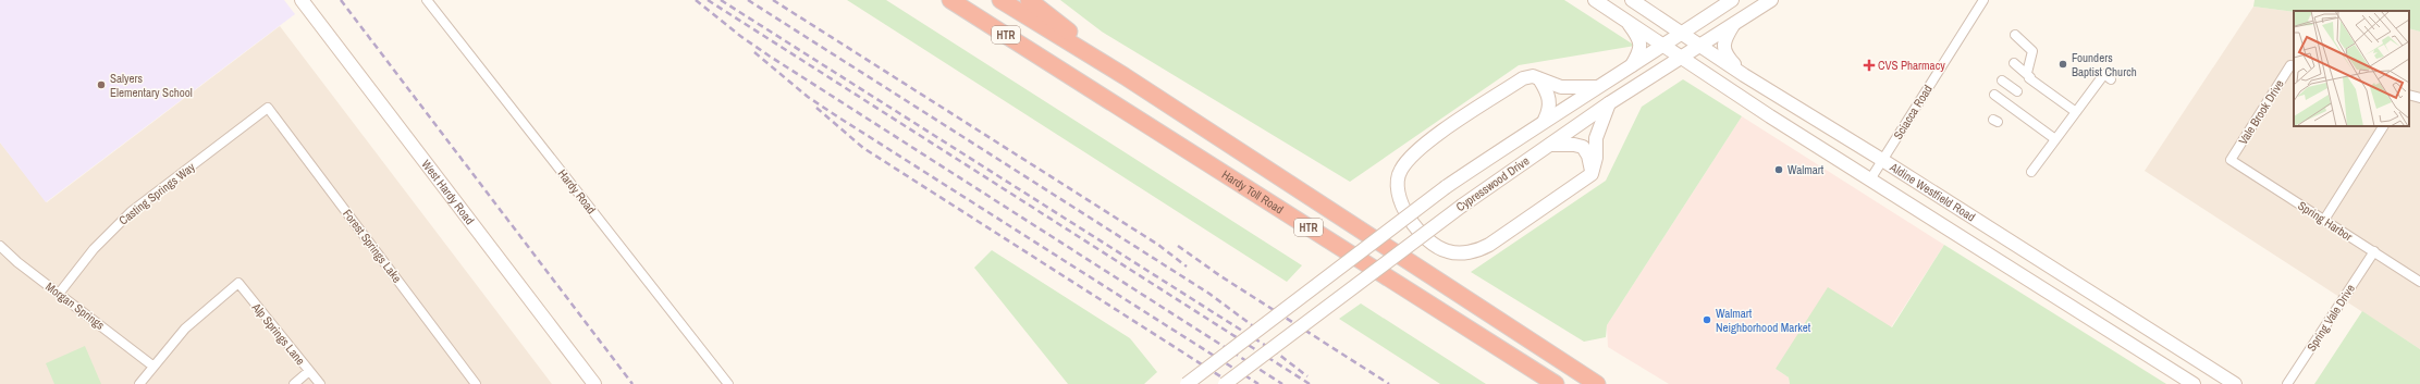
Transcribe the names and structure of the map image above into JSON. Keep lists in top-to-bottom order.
{
  "streets": {
    "highway": ["HTR", "Hardy Toll Road"],
    "main road": ["Cypresswood Drive", "West Hardy Road", "Aldine Westfield Road"],
    "street": [
      "Sciacca Road",
      "Vale Brook Drive",
      "Hardy Road",
      "Casting Springs Way",
      "Spring Harbor",
      "Forest Springs Lake",
      "Morgan Springs",
      "Spring Vale Drive",
      "Alp Springs Lane"
    ]
  },
  "crossings": [
    ["Sciacca Road", "Aldine Westfield Road"],
    ["Vale Brook Drive", "Spring Harbor"],
    ["Cypresswood Drive", "Aldine Westfield Road"],
    ["Casting Springs Way", "Forest Springs Lake"],
    ["Casting Springs Way", "Morgan Springs"],
    ["Spring Harbor", "Spring Vale Drive"],
    ["Morgan Springs", "Alp Springs Lane"]
  ],
  "places": {
    "other": [
      "Founders Baptist Church",
      "Salyers Elementary School",
      "Walmart",
      "Walmart Neighborhood Market"
    ],
    "health": ["CVS Pharmacy"]
  }
}
